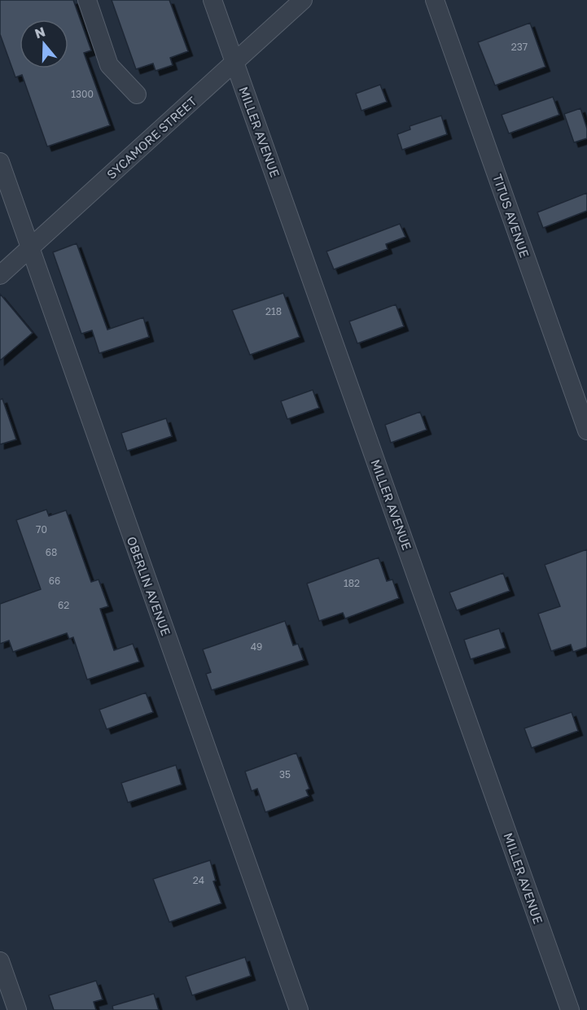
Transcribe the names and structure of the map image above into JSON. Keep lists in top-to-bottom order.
{
  "streets": {
    "street": [
      "MILLER AVENUE",
      "SYCAMORE STREET",
      "TITUS AVENUE",
      "OBERLIN AVENUE"
    ]
  },
  "crossings": [
    ["MILLER AVENUE", "SYCAMORE STREET"],
    ["SYCAMORE STREET", "OBERLIN AVENUE"]
  ],
  "house_numbers": [
    "237",
    "1300",
    "218",
    "70",
    "68",
    "66",
    "182",
    "62",
    "49",
    "35",
    "24"
  ],
  "north": "top"
}
